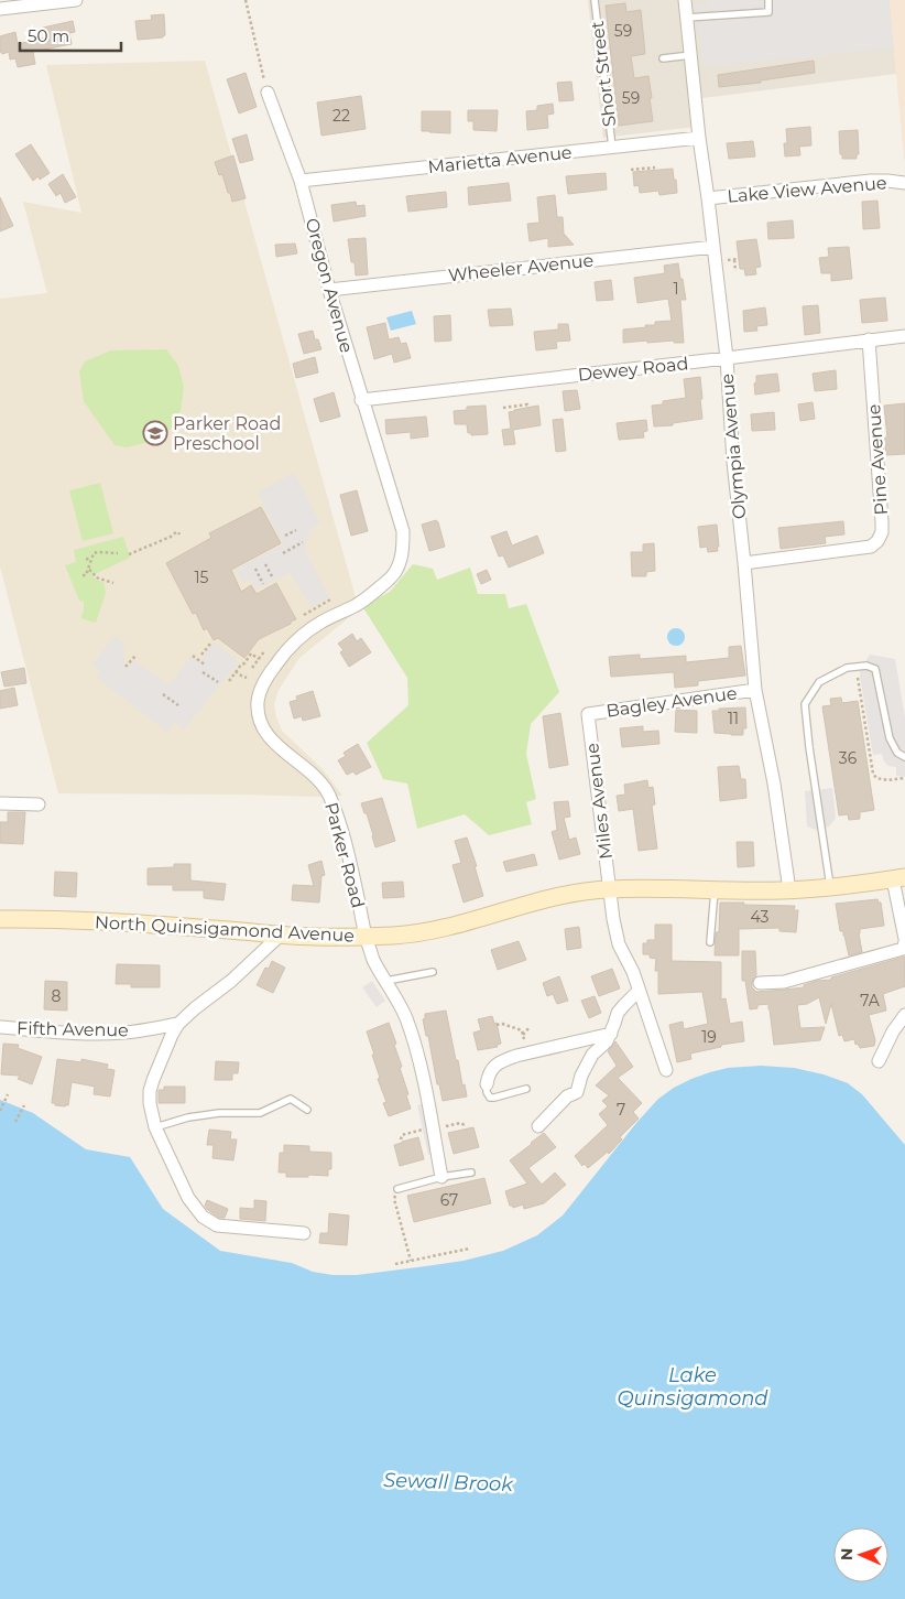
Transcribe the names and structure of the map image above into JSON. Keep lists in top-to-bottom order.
{
  "streets": {
    "main road": ["North Quinsigamond Avenue"],
    "street": [
      "Marietta Avenue",
      "Lake View Avenue",
      "Wheeler Avenue",
      "Oregon Avenue",
      "Dewey Road",
      "Olympia Avenue",
      "Pine Avenue",
      "Bagley Avenue",
      "Miles Avenue",
      "Parker Road",
      "Fifth Avenue"
    ],
    "lane": ["Short Street"]
  },
  "crossings": [
    ["Short Street", "Marietta Avenue"],
    ["Marietta Avenue", "Oregon Avenue"],
    ["Marietta Avenue", "Olympia Avenue"],
    ["Lake View Avenue", "Olympia Avenue"],
    ["Wheeler Avenue", "Oregon Avenue"],
    ["Wheeler Avenue", "Olympia Avenue"],
    ["Oregon Avenue", "Dewey Road"],
    ["Oregon Avenue", "Parker Road"],
    ["Dewey Road", "Olympia Avenue"],
    ["Dewey Road", "Pine Avenue"],
    ["Olympia Avenue", "Pine Avenue"],
    ["Olympia Avenue", "Bagley Avenue"],
    ["Olympia Avenue", "North Quinsigamond Avenue"],
    ["Bagley Avenue", "Miles Avenue"],
    ["Miles Avenue", "North Quinsigamond Avenue"],
    ["Parker Road", "North Quinsigamond Avenue"]
  ],
  "water": ["Lake Quinsigamond", "Sewall Brook"],
  "places": {
    "school or university": ["Parker Road Preschool"]
  },
  "house_numbers": [
    "59",
    "59",
    "22",
    "1",
    "15",
    "11",
    "36",
    "43",
    "8",
    "7A",
    "19",
    "7",
    "67"
  ],
  "scale_bar": "50 m",
  "north": "left"
}
